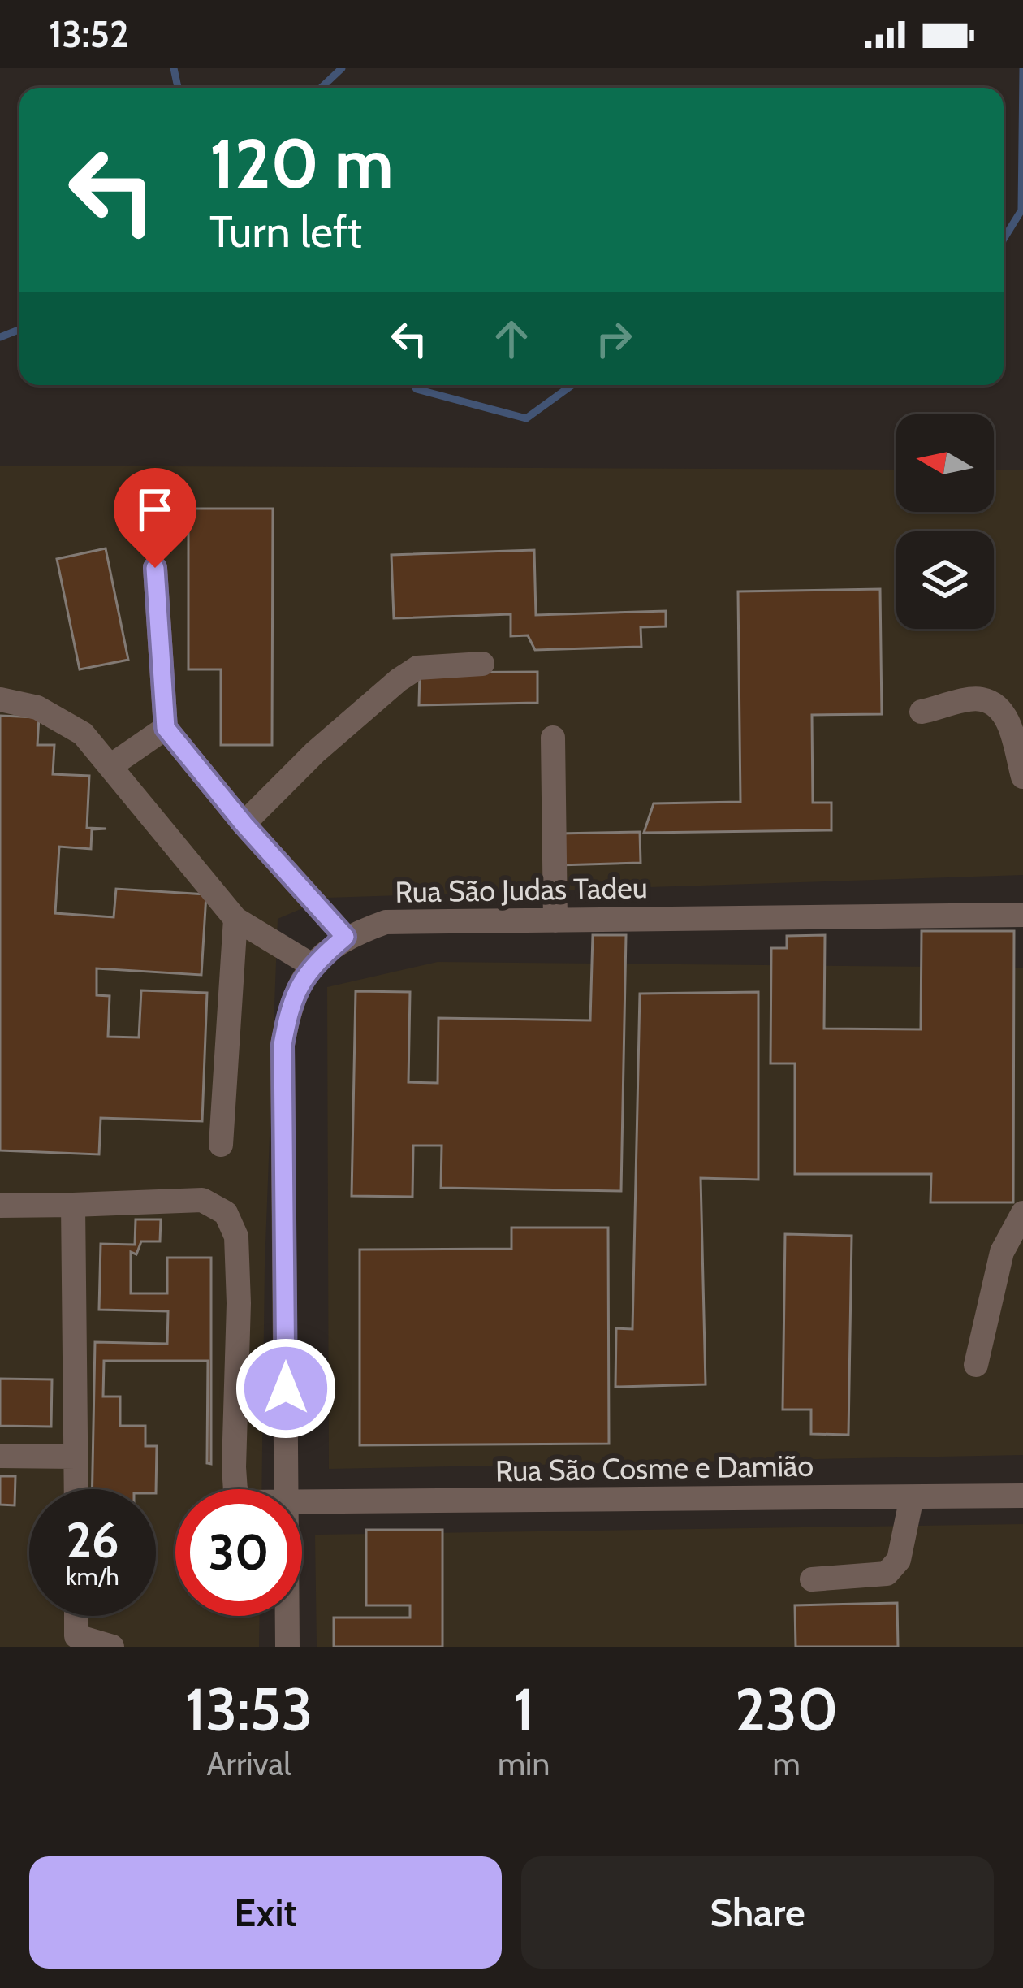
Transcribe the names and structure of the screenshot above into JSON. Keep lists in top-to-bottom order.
{
  "streets": {
    "street": ["Rua São Judas Tadeu", "Rua São Cosme e Damião"]
  },
  "north": "left",
  "page": {
    "status": "13:52",
    "turn": ["120 m", "Turn left"],
    "speed": "26 km/h",
    "limit": "30",
    "eta": [
      "13:53",
      "Arrival",
      "1",
      "min",
      "230",
      "m"
    ],
    "buttons": ["Exit", "Share"]
  }
}
